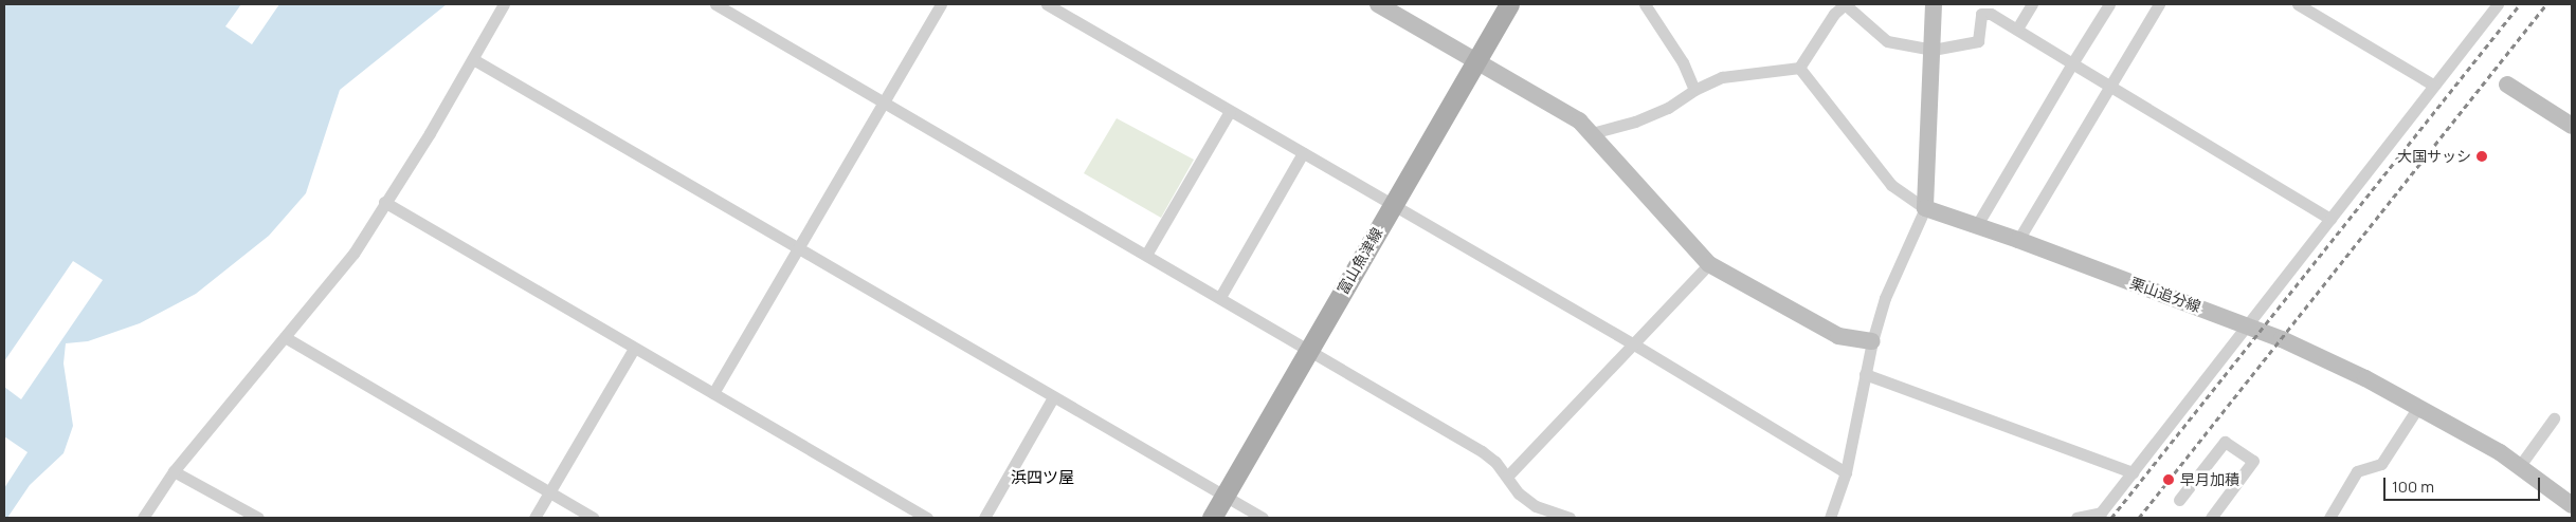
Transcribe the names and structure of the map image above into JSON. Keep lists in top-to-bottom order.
{
  "streets": {
    "main road": ["富山魚津線", "栗山追分線"]
  },
  "districts": ["浜四ツ屋"],
  "places": ["大国サッシ", "早月加積"],
  "scale_bar": "100 m"
}
